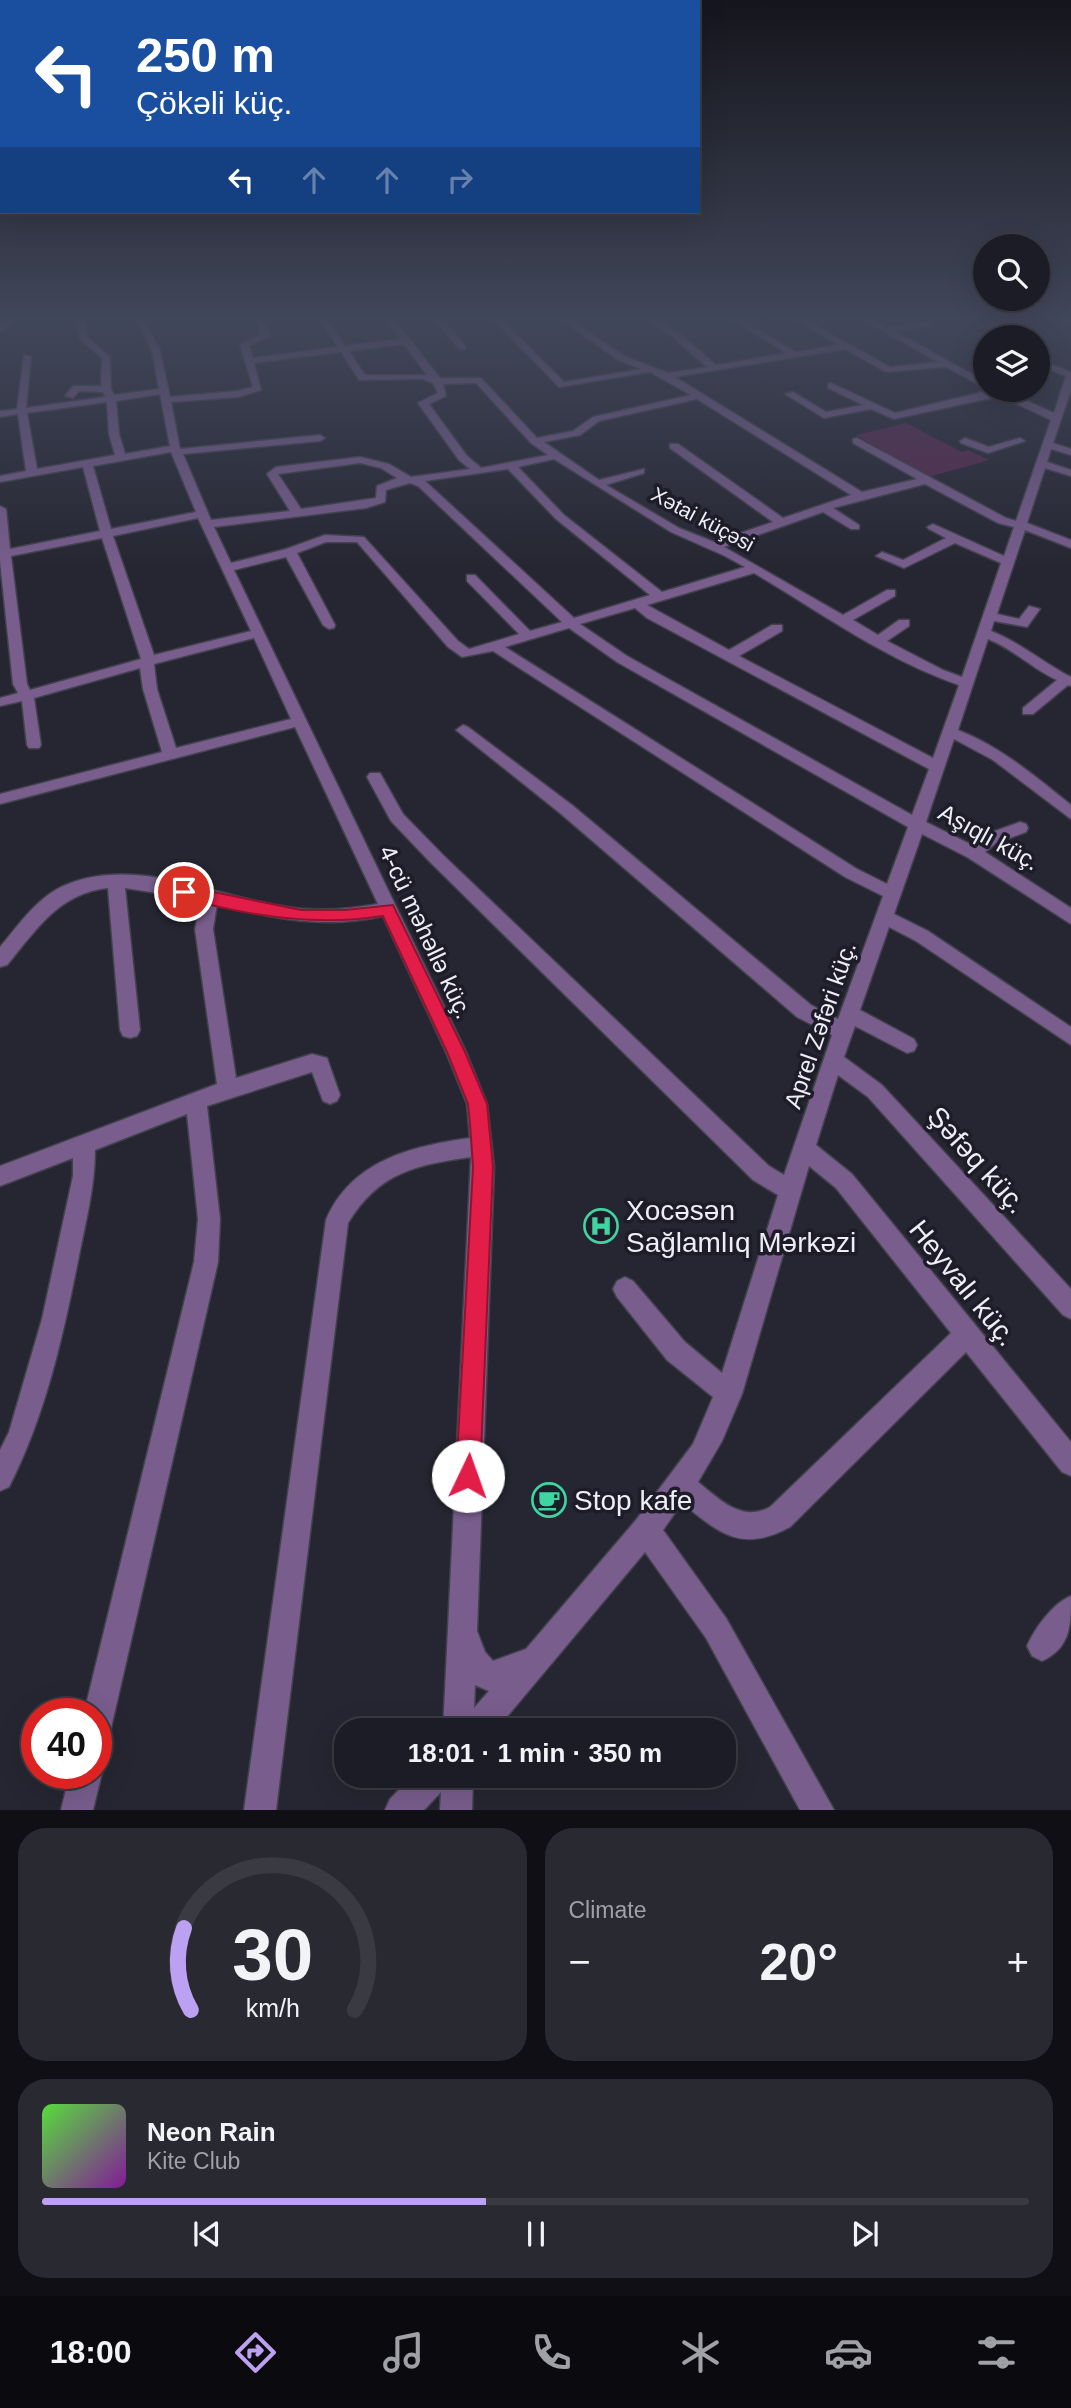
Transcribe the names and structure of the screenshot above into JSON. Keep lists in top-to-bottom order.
{
  "streets": {
    "street": [
      "Xətai küçəsi",
      "Aşıqlı küç.",
      "4-cü məhəllə küç.",
      "Aprel Zəfəri küç.",
      "Şəfəq küç.",
      "Heyvalı küç."
    ]
  },
  "crossings": [
    ["Xətai küçəsi", "Aprel Zəfəri küç."],
    ["Aşıqlı küç.", "Aprel Zəfəri küç."],
    ["Aprel Zəfəri küç.", "Şəfəq küç."],
    ["Aprel Zəfəri küç.", "Heyvalı küç."]
  ],
  "places": {
    "hospital": ["Xocəsən Sağlamlıq Mərkəzi"],
    "cafe": ["Stop kafe"]
  },
  "page": {
    "turn": ["250 m", "Çökəli küç."],
    "limit": "40",
    "trip": "18:01 · 1 min · 350 m",
    "tile": "Climate",
    "heat": ["−", "20°", "+"],
    "song": ["Neon Rain", "Kite Club"],
    "tabs": "18:00",
    "gauge": ["30", "km/h"]
  }
}
